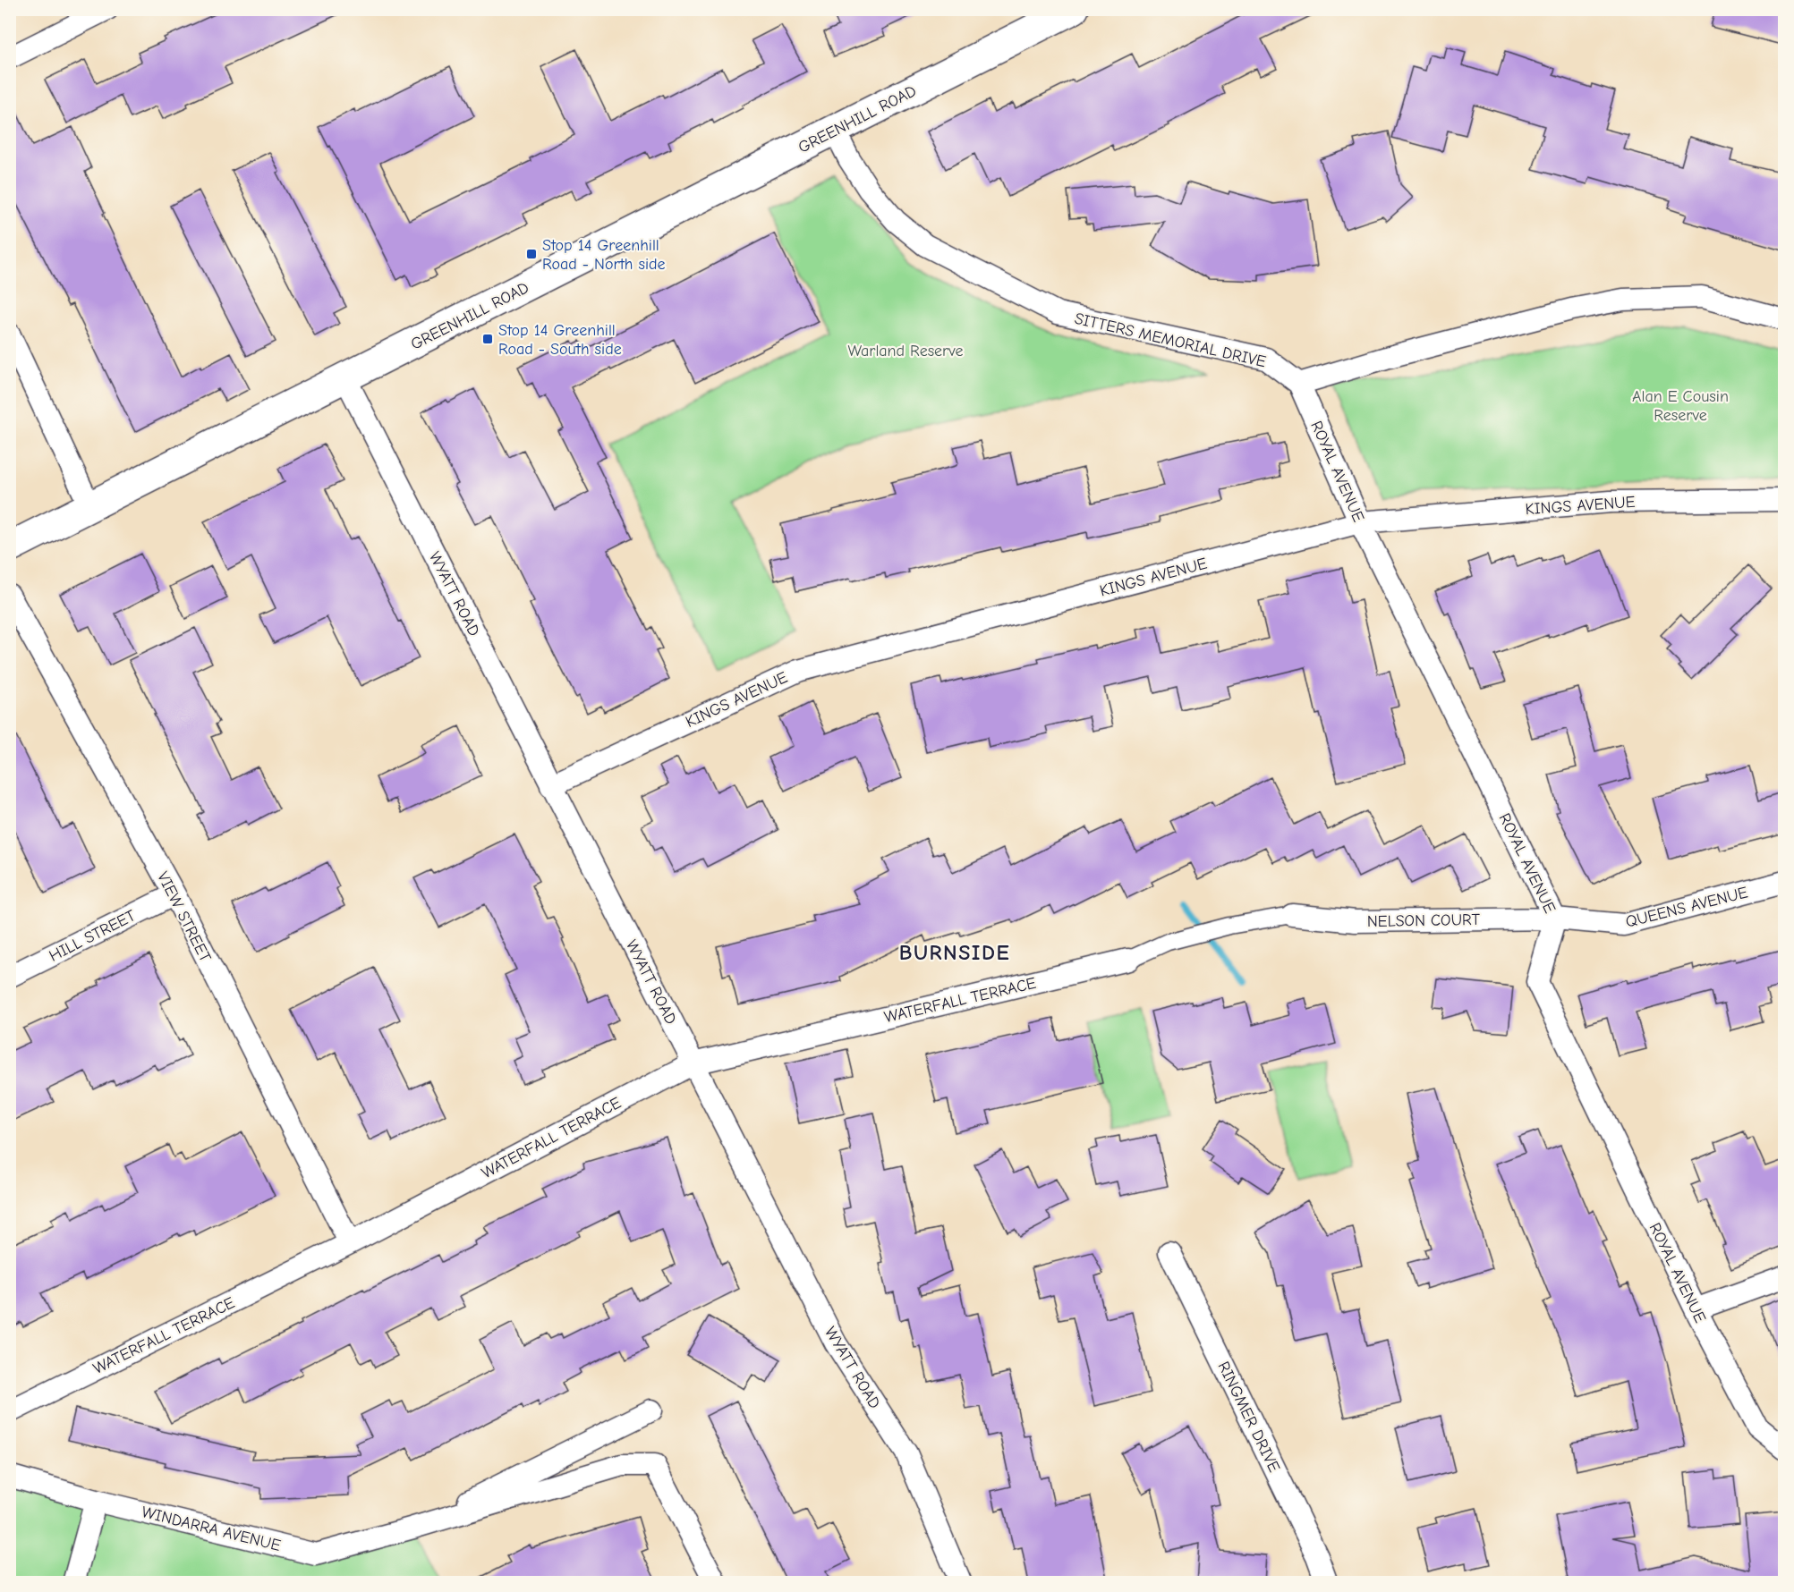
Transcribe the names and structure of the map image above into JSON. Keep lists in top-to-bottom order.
{
  "streets": {
    "main road": ["GREENHILL ROAD"],
    "street": [
      "SITTERS MEMORIAL DRIVE",
      "ROYAL AVENUE",
      "KINGS AVENUE",
      "WYATT ROAD",
      "QUEENS AVENUE",
      "VIEW STREET",
      "NELSON COURT",
      "HILL STREET",
      "WATERFALL TERRACE",
      "RINGMER DRIVE",
      "WINDARRA AVENUE"
    ]
  },
  "crossings": [
    ["GREENHILL ROAD", "SITTERS MEMORIAL DRIVE"],
    ["GREENHILL ROAD", "WYATT ROAD"],
    ["SITTERS MEMORIAL DRIVE", "ROYAL AVENUE"],
    ["ROYAL AVENUE", "KINGS AVENUE"],
    ["ROYAL AVENUE", "QUEENS AVENUE"],
    ["ROYAL AVENUE", "NELSON COURT"],
    ["KINGS AVENUE", "WYATT ROAD"],
    ["WYATT ROAD", "WATERFALL TERRACE"],
    ["QUEENS AVENUE", "NELSON COURT"],
    ["VIEW STREET", "HILL STREET"],
    ["VIEW STREET", "WATERFALL TERRACE"]
  ],
  "districts": ["BURNSIDE"],
  "parks": ["Warland Reserve", "Alan E Cousin Reserve"],
  "places": {
    "transit": ["Stop 14 Greenhill Road - North side", "Stop 14 Greenhill Road - South side"]
  }
}
